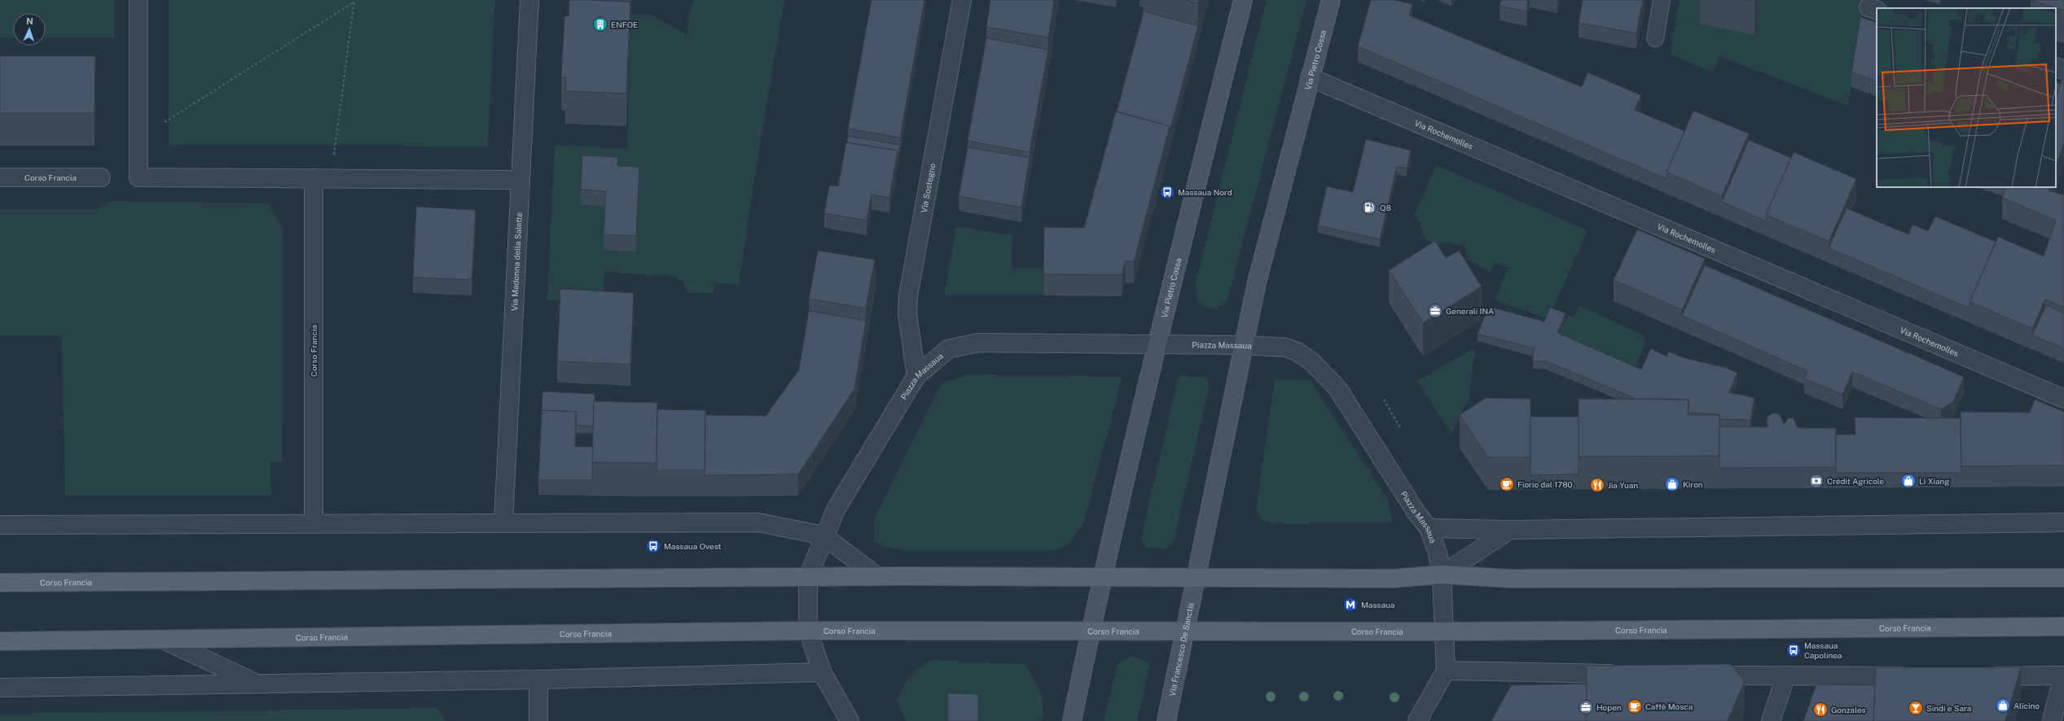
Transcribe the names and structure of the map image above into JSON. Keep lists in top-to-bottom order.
{
  "streets": {
    "main road": ["Via Pietro Cossa", "Corso Francia", "Via Francesco De Sanctis"],
    "street": [
      "Via Rochemolles",
      "Via Sostegno",
      "Via Madonna della Salette",
      "Piazza Massaua"
    ]
  },
  "crossings": [
    ["Via Pietro Cossa", "Via Rochemolles"],
    ["Via Pietro Cossa", "Corso Francia"],
    ["Via Pietro Cossa", "Piazza Massaua"],
    ["Via Pietro Cossa", "Via Francesco De Sanctis"],
    ["Corso Francia", "Piazza Massaua"],
    ["Corso Francia", "Via Francesco De Sanctis"],
    ["Via Sostegno", "Piazza Massaua"]
  ],
  "places": {
    "building": ["ENFOE"],
    "bus stop": ["Massaua Nord", "Massaua Ovest", "Massaua Capolinea"],
    "fuel station": ["Q8"],
    "office": ["Generali INA", "Hopen"],
    "bank": ["Crédit Agricole"],
    "shop": ["Li Xiang", "Kìron", "Alicino"],
    "cafe": ["Fiorio dal 1780", "Caffè Mosca"],
    "restaurant": ["Jia Yuan", "Gonzales"],
    "metro station": ["Massaua"],
    "bar": ["Sindi e Sara"]
  },
  "north": "top"
}
